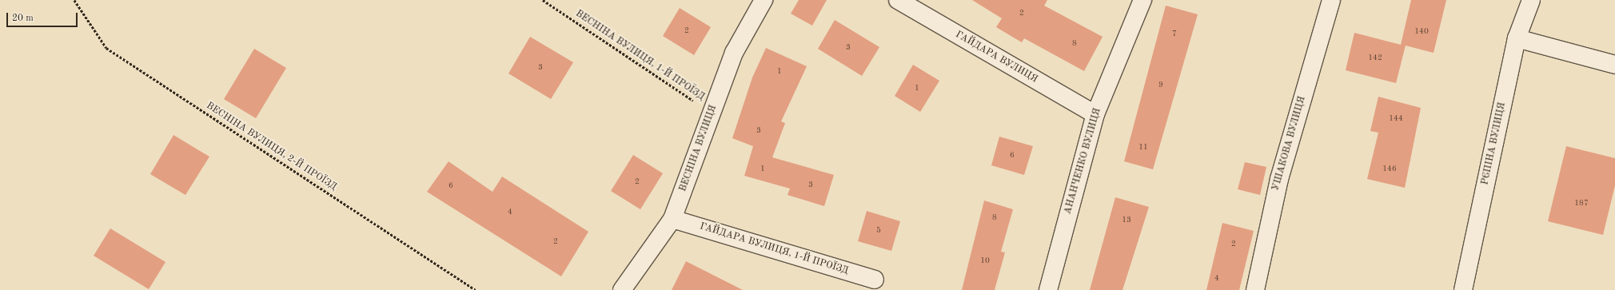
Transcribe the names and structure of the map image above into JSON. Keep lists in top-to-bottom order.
{
  "streets": {
    "street": [
      "УШАКОВА ВУЛИЦЯ",
      "РЄПІНА ВУЛИЦЯ",
      "ВЕСНІНА ВУЛИЦЯ",
      "АНАНЧЕНКО ВУЛИЦЯ",
      "ГАЙДАРА ВУЛИЦЯ, 1-Й ПРОЇЗД"
    ],
    "path": ["ВЕСНІНА ВУЛИЦЯ, 1-Й ПРОЇЗД", "ВЕСНІНА ВУЛИЦЯ, 2-Й ПРОЇЗД"]
  },
  "crossings": [
    ["ВЕСНІНА ВУЛИЦЯ, 1-Й ПРОЇЗД", "ВЕСНІНА ВУЛИЦЯ"],
    ["ВЕСНІНА ВУЛИЦЯ", "ГАЙДАРА ВУЛИЦЯ, 1-Й ПРОЇЗД"]
  ],
  "house_numbers": [
    "2",
    "2",
    "140",
    "7",
    "8",
    "3",
    "142",
    "3",
    "1",
    "9",
    "1",
    "144",
    "3",
    "11",
    "6",
    "1",
    "146",
    "2",
    "3",
    "6",
    "187",
    "4",
    "8",
    "13",
    "5",
    "2",
    "2",
    "10",
    "4"
  ],
  "scale_bar": "20 m"
}
